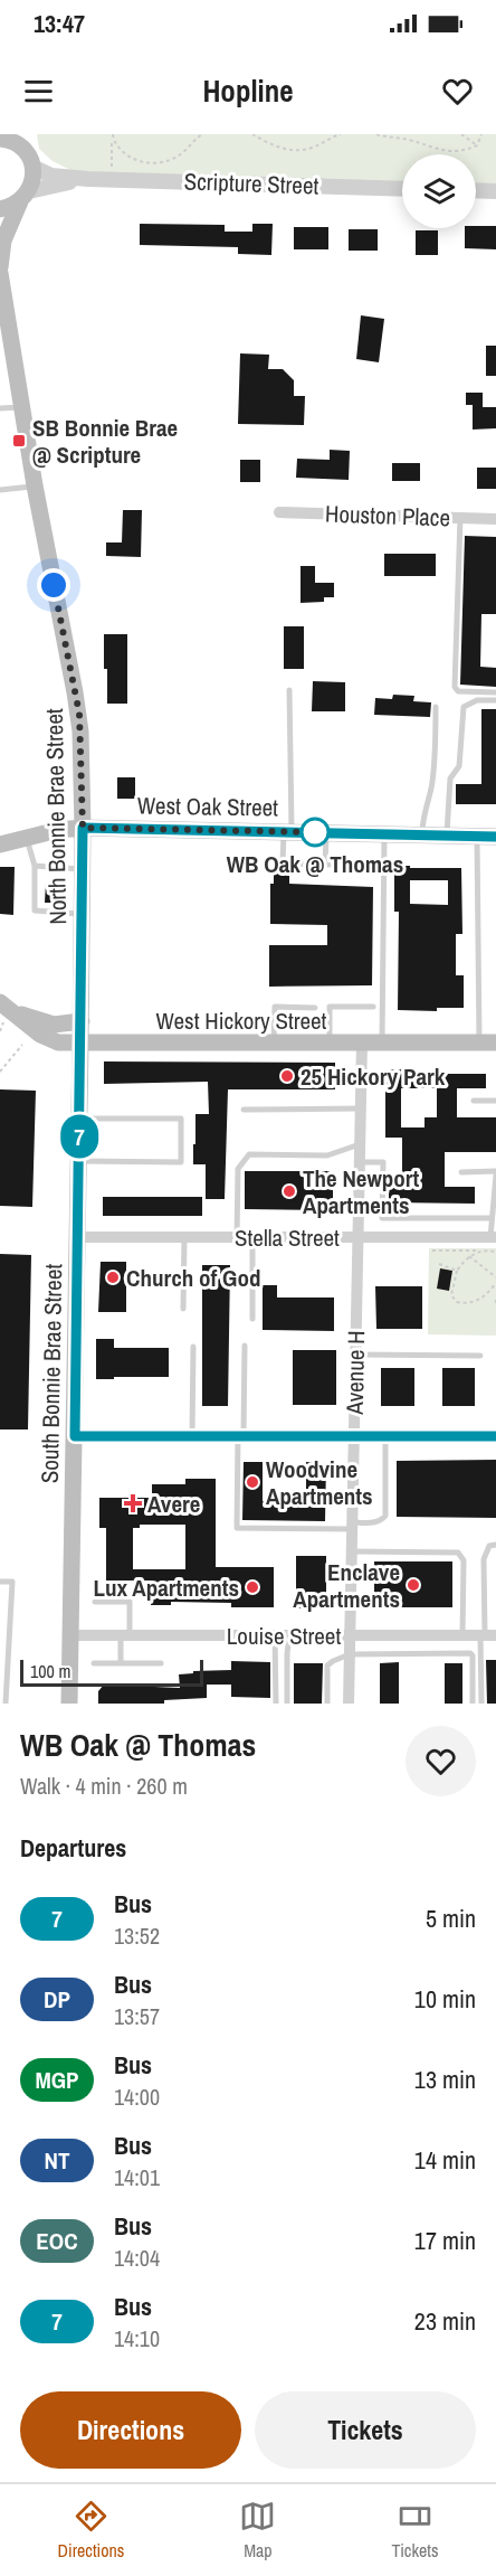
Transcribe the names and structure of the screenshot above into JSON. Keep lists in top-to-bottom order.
{
  "streets": {
    "main road": [
      "West Oak Street",
      "North Bonnie Brae Street",
      "West Hickory Street",
      "South Bonnie Brae Street"
    ],
    "street": [
      "Scripture Street",
      "Houston Place",
      "Stella Street",
      "Avenue H",
      "Louise Street"
    ]
  },
  "crossings": [
    ["West Oak Street", "North Bonnie Brae Street"],
    ["North Bonnie Brae Street", "West Hickory Street"],
    ["North Bonnie Brae Street", "South Bonnie Brae Street"],
    ["West Hickory Street", "Avenue H"],
    ["West Hickory Street", "South Bonnie Brae Street"],
    ["Stella Street", "Avenue H"],
    ["Stella Street", "South Bonnie Brae Street"],
    ["Avenue H", "Louise Street"],
    ["South Bonnie Brae Street", "Louise Street"]
  ],
  "places": {
    "transit": ["SB Bonnie Brae @ Scripture"],
    "other": [
      "WB Oak @ Thomas",
      "25 Hickory Park",
      "The Newport Apartments",
      "Church of God",
      "Woodvine Apartments",
      "Enclave Apartments",
      "Lux Apartments"
    ],
    "health": ["Avere"]
  },
  "lines": ["bus line 7"],
  "scale_bar": "100 m",
  "page": {
    "status": "13:47",
    "header": "Hopline",
    "on_map": "7",
    "scale": "100 m",
    "heading": [
      ["WB Oak @ Thomas", "Walk · 4 min · 260 m"],
      "Departures"
    ],
    "list": [
      {
        "mark": "7",
        "name": "Bus",
        "note": "13:52",
        "value": "5 min"
      },
      {
        "mark": "DP",
        "name": "Bus",
        "note": "13:57",
        "value": "10 min"
      },
      {
        "mark": "MGP",
        "name": "Bus",
        "note": "14:00",
        "value": "13 min"
      },
      {
        "mark": "NT",
        "name": "Bus",
        "note": "14:01",
        "value": "14 min"
      },
      {
        "mark": "EOC",
        "name": "Bus",
        "note": "14:04",
        "value": "17 min"
      },
      {
        "mark": "7",
        "name": "Bus",
        "note": "14:10",
        "value": "23 min"
      }
    ],
    "buttons": ["Directions", "Tickets"],
    "tabs": ["Directions", "Map", "Tickets"]
  }
}
